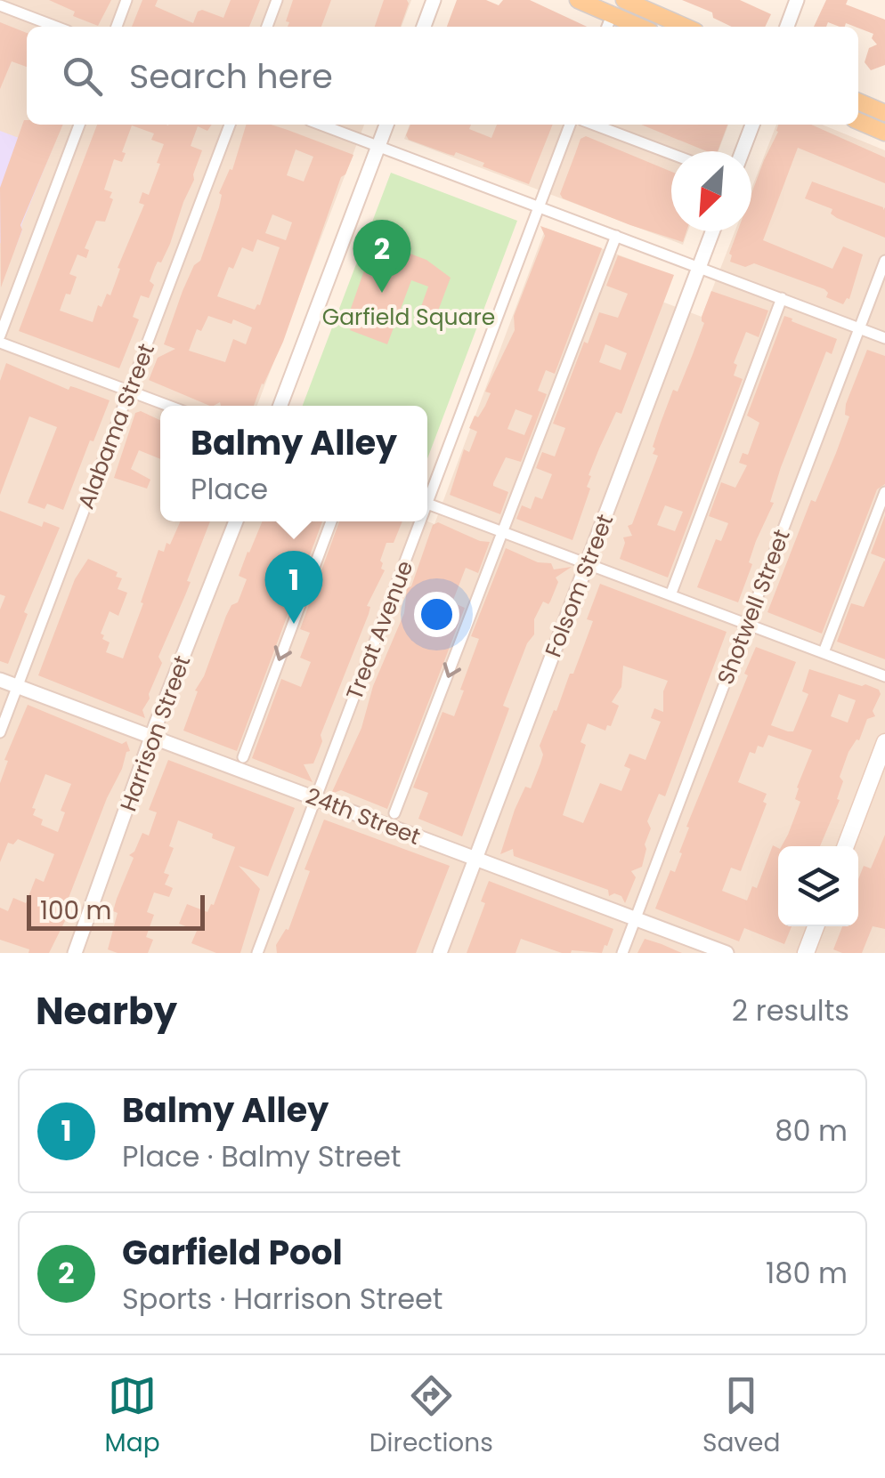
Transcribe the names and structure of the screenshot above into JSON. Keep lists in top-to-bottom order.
{
  "streets": {
    "street": [
      "Alabama Street",
      "Folsom Street",
      "Shotwell Street",
      "Treat Avenue",
      "Harrison Street",
      "24th Street"
    ]
  },
  "crossings": [
    ["Alabama Street", "24th Street"],
    ["Folsom Street", "24th Street"],
    ["Shotwell Street", "24th Street"],
    ["Treat Avenue", "24th Street"],
    ["Harrison Street", "24th Street"]
  ],
  "parks": ["Garfield Square"],
  "scale_bar": "100 m",
  "north": "bottom left",
  "page": {
    "search": "Search here",
    "pins": ["2", "1"],
    "popup": ["Balmy Alley", "Place"],
    "scale": "100 m",
    "heading": ["Nearby", "2 results"],
    "list": [
      {
        "mark": "1",
        "name": "Balmy Alley",
        "note": "Place · Balmy Street",
        "value": "80 m"
      },
      {
        "mark": "2",
        "name": "Garfield Pool",
        "note": "Sports · Harrison Street",
        "value": "180 m"
      }
    ],
    "nav": ["Map", "Directions", "Saved"]
  }
}
